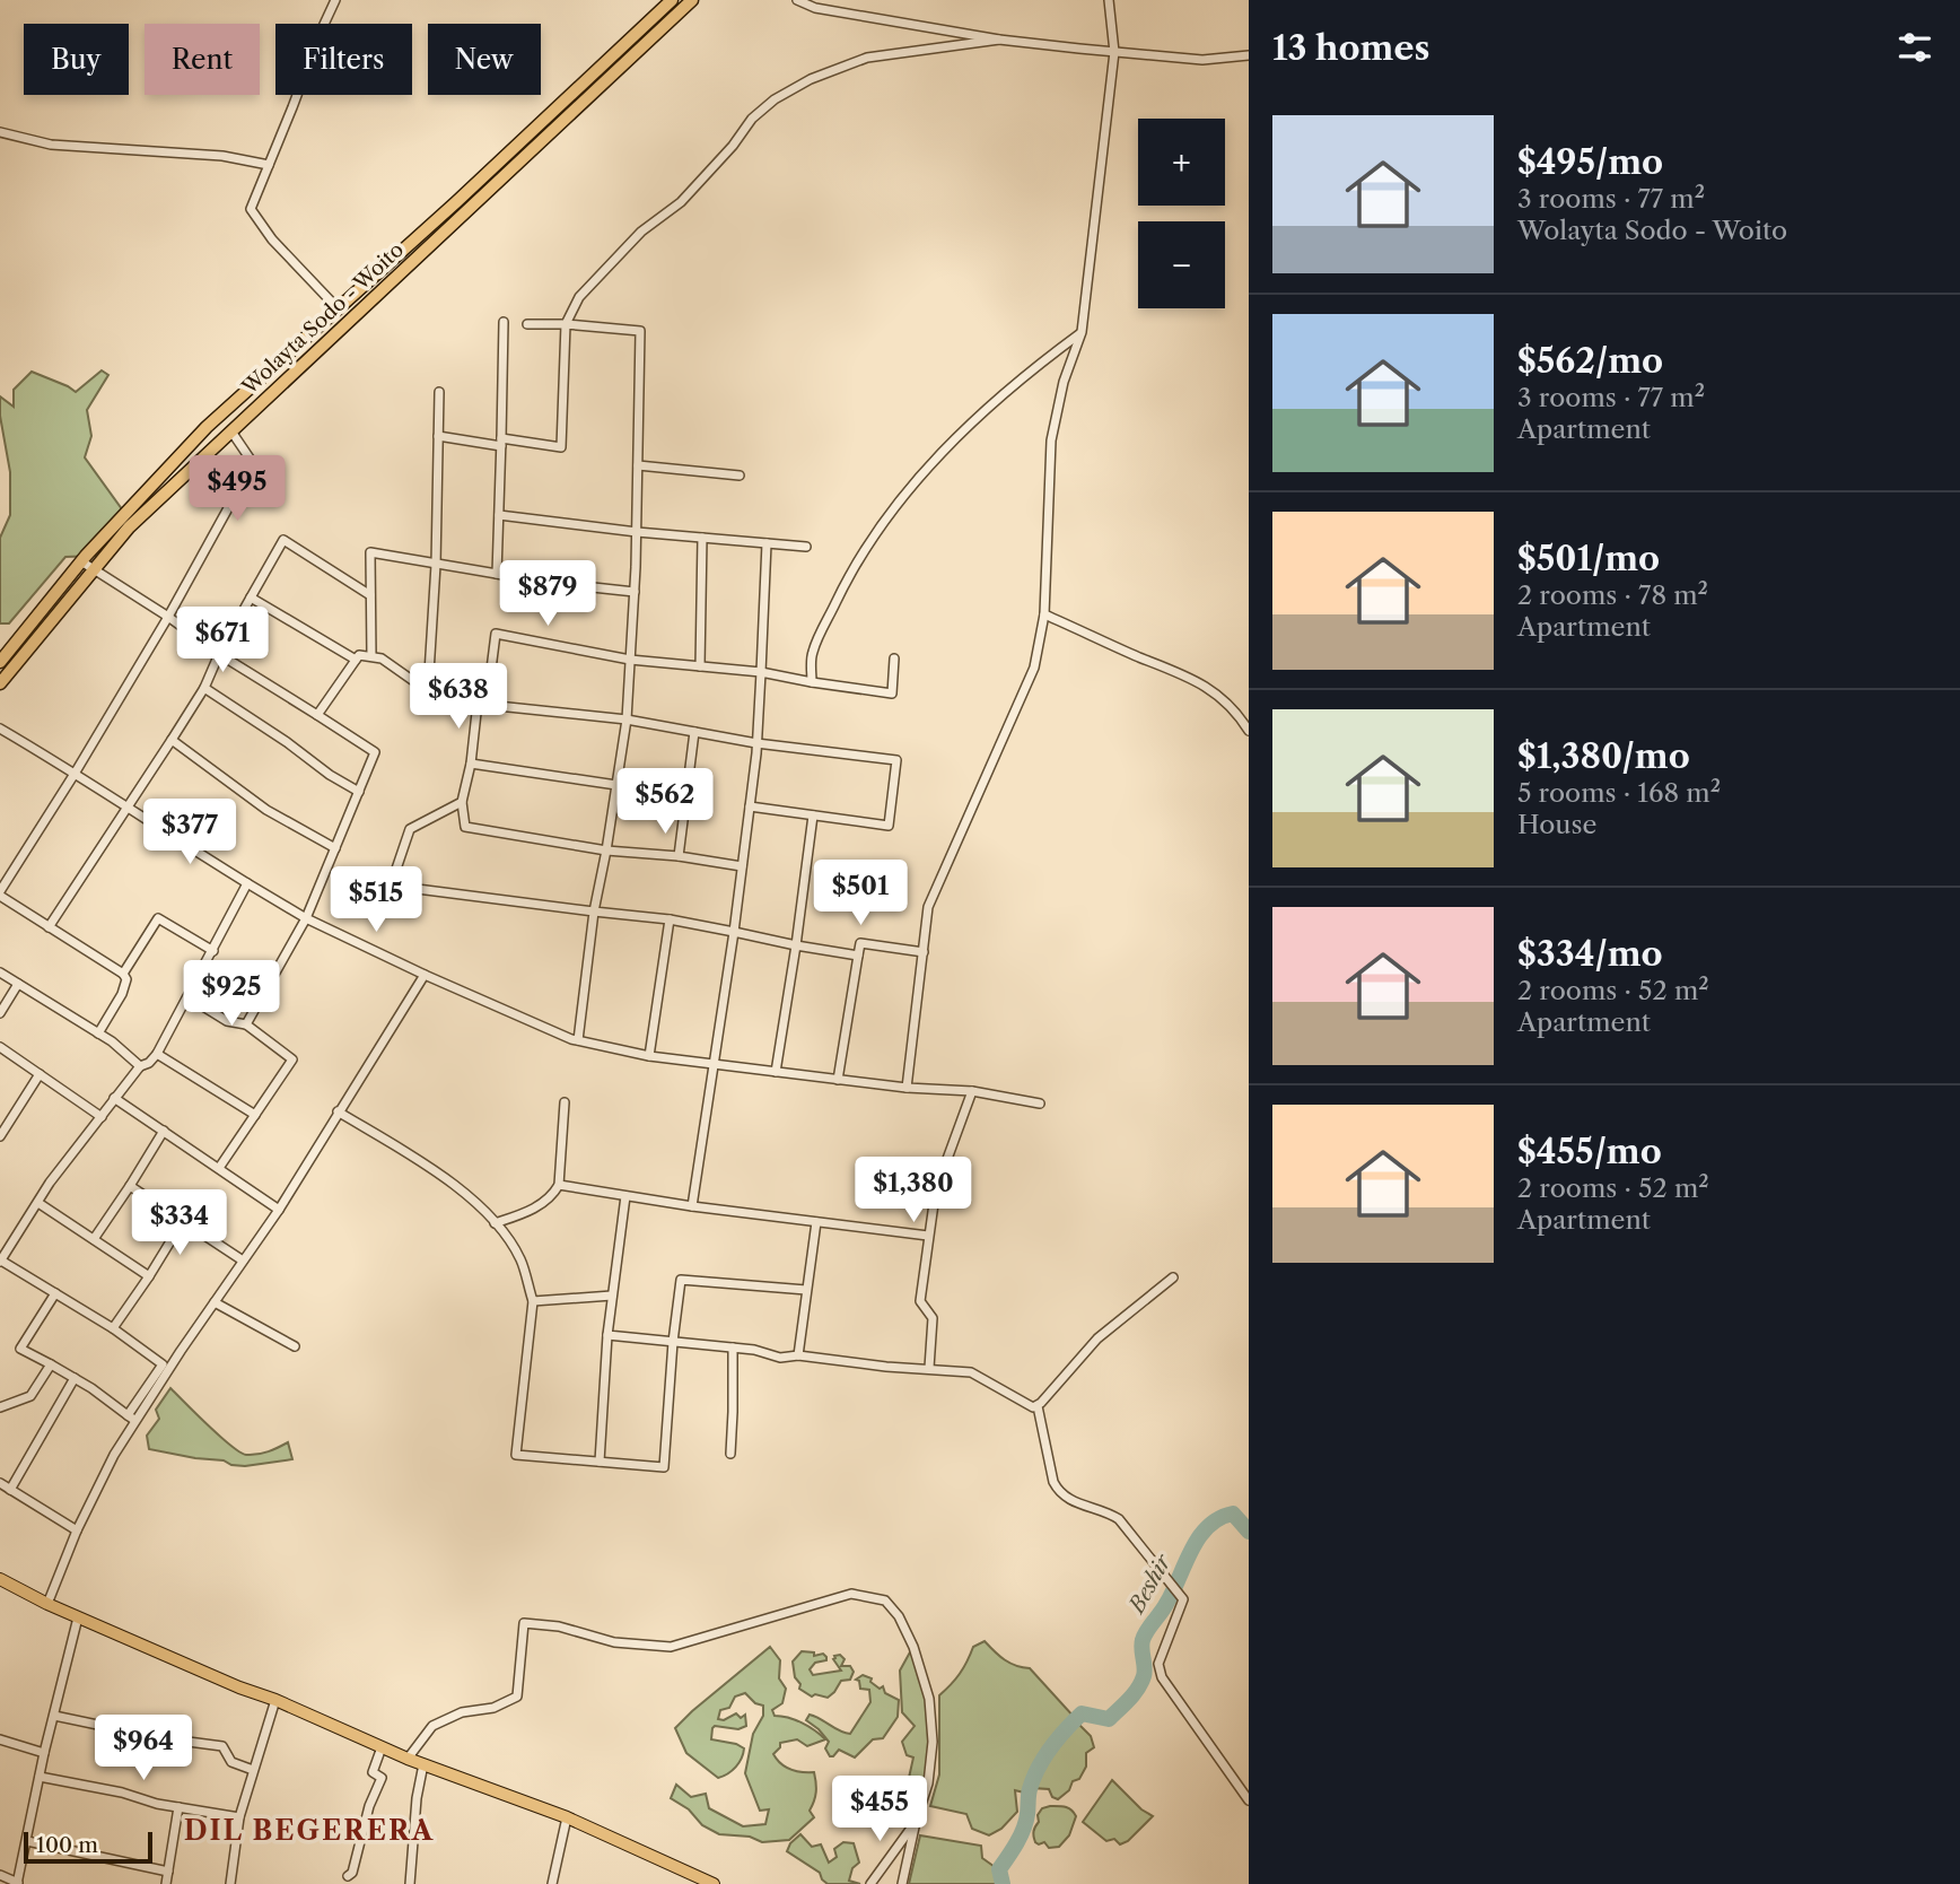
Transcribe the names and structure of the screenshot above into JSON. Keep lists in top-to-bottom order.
{
  "streets": {
    "highway": ["Wolayta Sodo - Woito"]
  },
  "districts": ["DIL BEGERERA"],
  "water": ["Beshir"],
  "scale_bar": "100 m",
  "page": {
    "heading": "13 homes",
    "chip": [
      "Buy",
      "Rent",
      "Filters",
      "New"
    ],
    "list": [
      {
        "name": "$495/mo",
        "note": "3 rooms · 77 m² · Wolayta Sodo - Woito"
      },
      {
        "name": "$562/mo",
        "note": "3 rooms · 77 m² · Apartment"
      },
      {
        "name": "$501/mo",
        "note": "2 rooms · 78 m² · Apartment"
      },
      {
        "name": "$1,380/mo",
        "note": "5 rooms · 168 m² · House"
      },
      {
        "name": "$334/mo",
        "note": "2 rooms · 52 m² · Apartment"
      },
      {
        "name": "$455/mo",
        "note": "2 rooms · 52 m² · Apartment"
      }
    ],
    "map_buttons": ["+", "−"],
    "price": [
      "$495",
      "$879",
      "$671",
      "$638",
      "$562",
      "$377",
      "$501",
      "$515",
      "$925",
      "$1,380",
      "$334",
      "$964",
      "$455"
    ],
    "scale": "100 m"
  }
}
